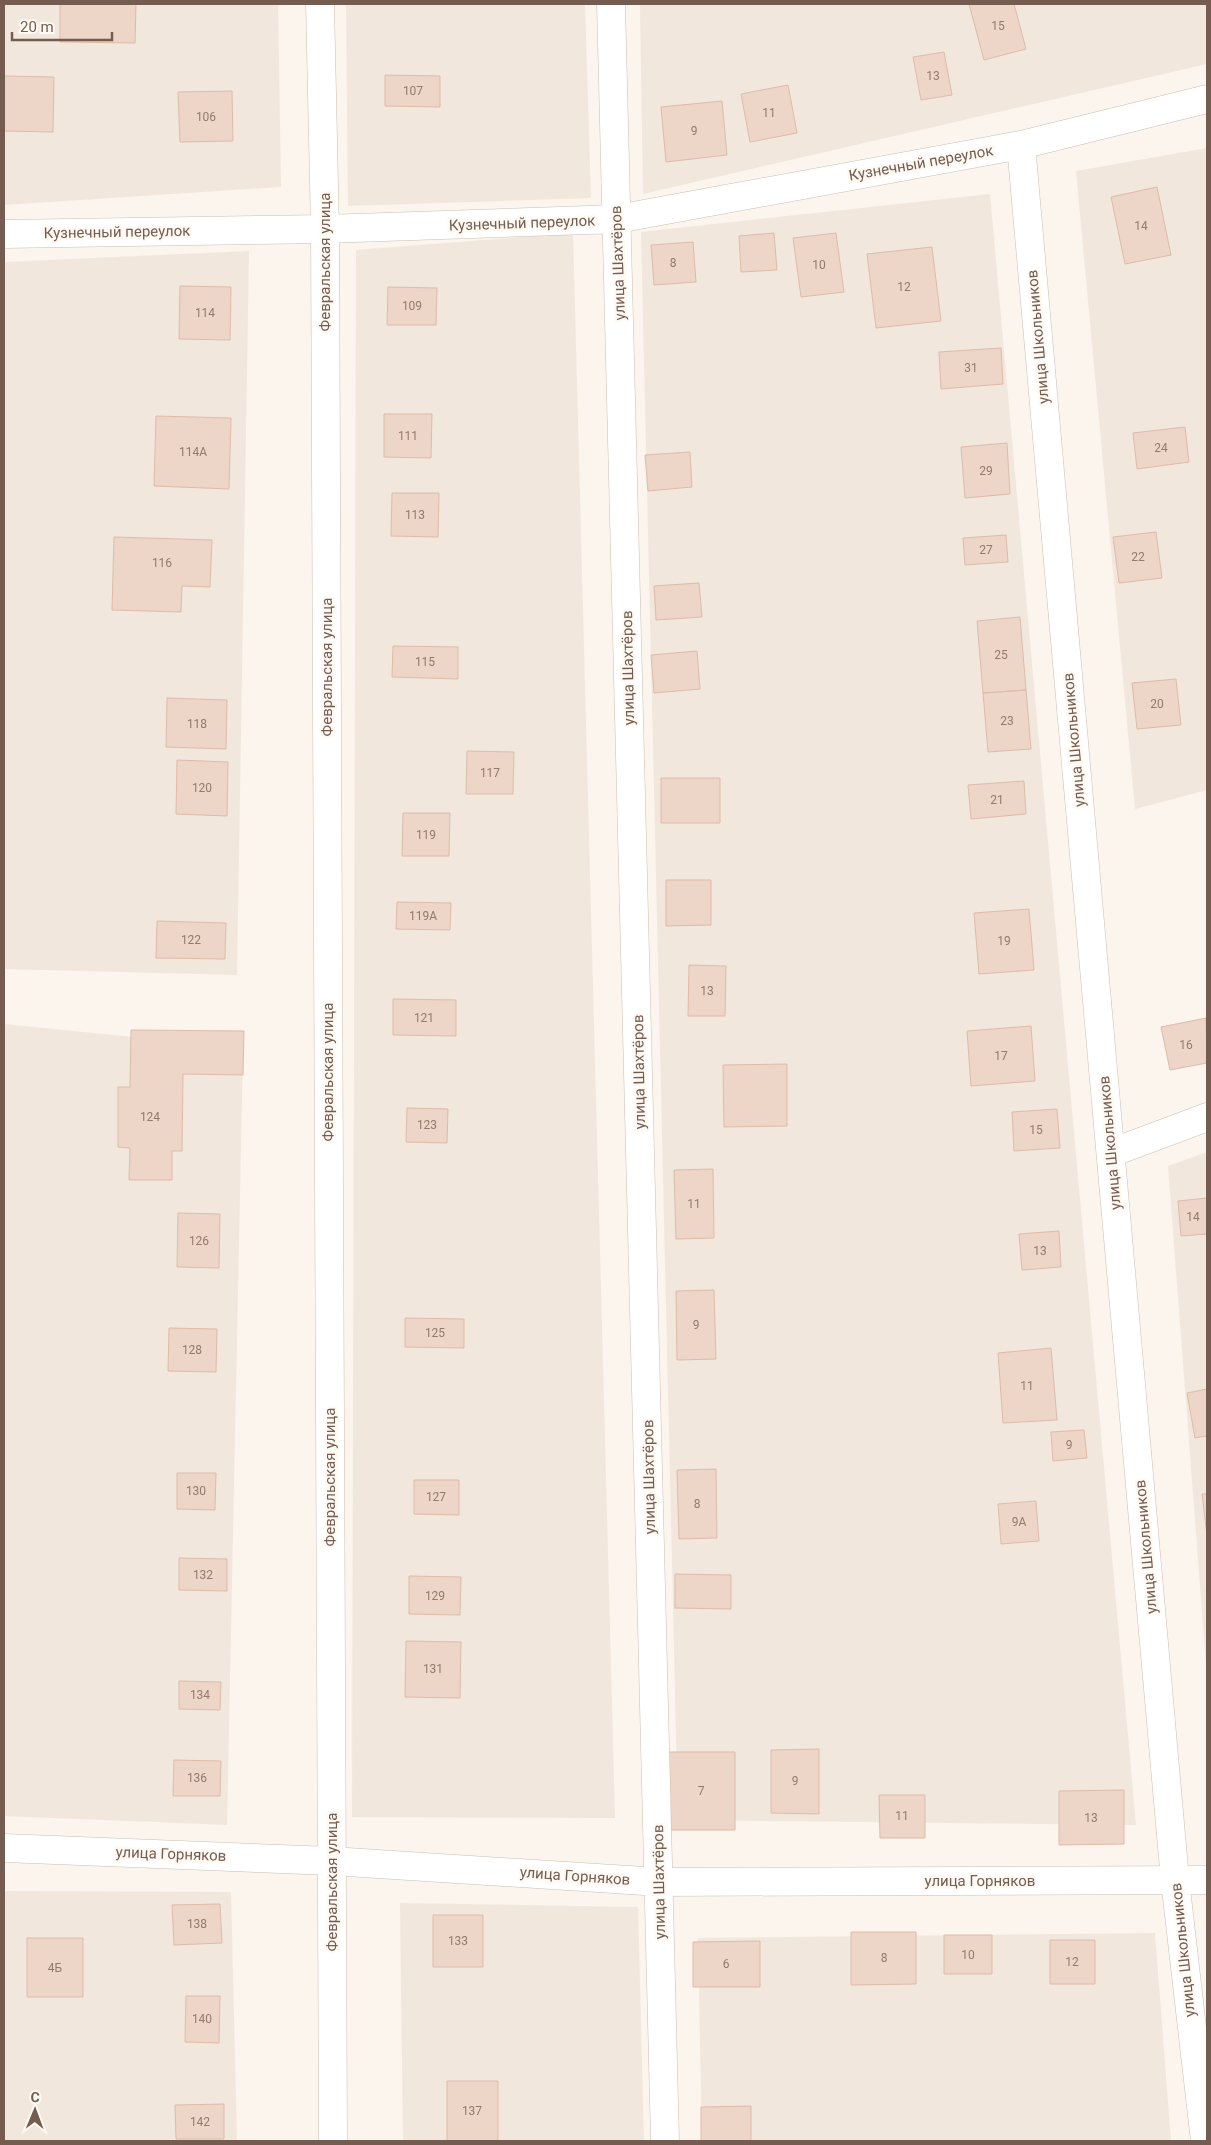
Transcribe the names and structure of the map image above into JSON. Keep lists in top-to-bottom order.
{
  "streets": {
    "street": [
      "Кузнечный переулок",
      "Февральская улица",
      "улица Шахтёров",
      "улица Школьников",
      "улица Горняков"
    ]
  },
  "crossings": [
    ["Кузнечный переулок", "Февральская улица"],
    ["Кузнечный переулок", "улица Шахтёров"],
    ["Кузнечный переулок", "улица Школьников"],
    ["Февральская улица", "улица Горняков"],
    ["улица Шахтёров", "улица Горняков"],
    ["улица Школьников", "улица Горняков"]
  ],
  "house_numbers": [
    "15",
    "13",
    "107",
    "11",
    "106",
    "9",
    "14",
    "8",
    "10",
    "12",
    "109",
    "114",
    "31",
    "111",
    "24",
    "114А",
    "29",
    "113",
    "27",
    "22",
    "116",
    "25",
    "115",
    "20",
    "23",
    "118",
    "117",
    "120",
    "21",
    "119",
    "119А",
    "122",
    "19",
    "13",
    "121",
    "16",
    "17",
    "124",
    "123",
    "15",
    "11",
    "14",
    "126",
    "13",
    "9",
    "125",
    "128",
    "11",
    "9",
    "130",
    "127",
    "8",
    "9А",
    "132",
    "129",
    "131",
    "134",
    "136",
    "9",
    "7",
    "11",
    "13",
    "138",
    "133",
    "10",
    "8",
    "12",
    "6",
    "4Б",
    "140",
    "137",
    "142"
  ],
  "scale_bar": "20 m",
  "north": "top"
}
